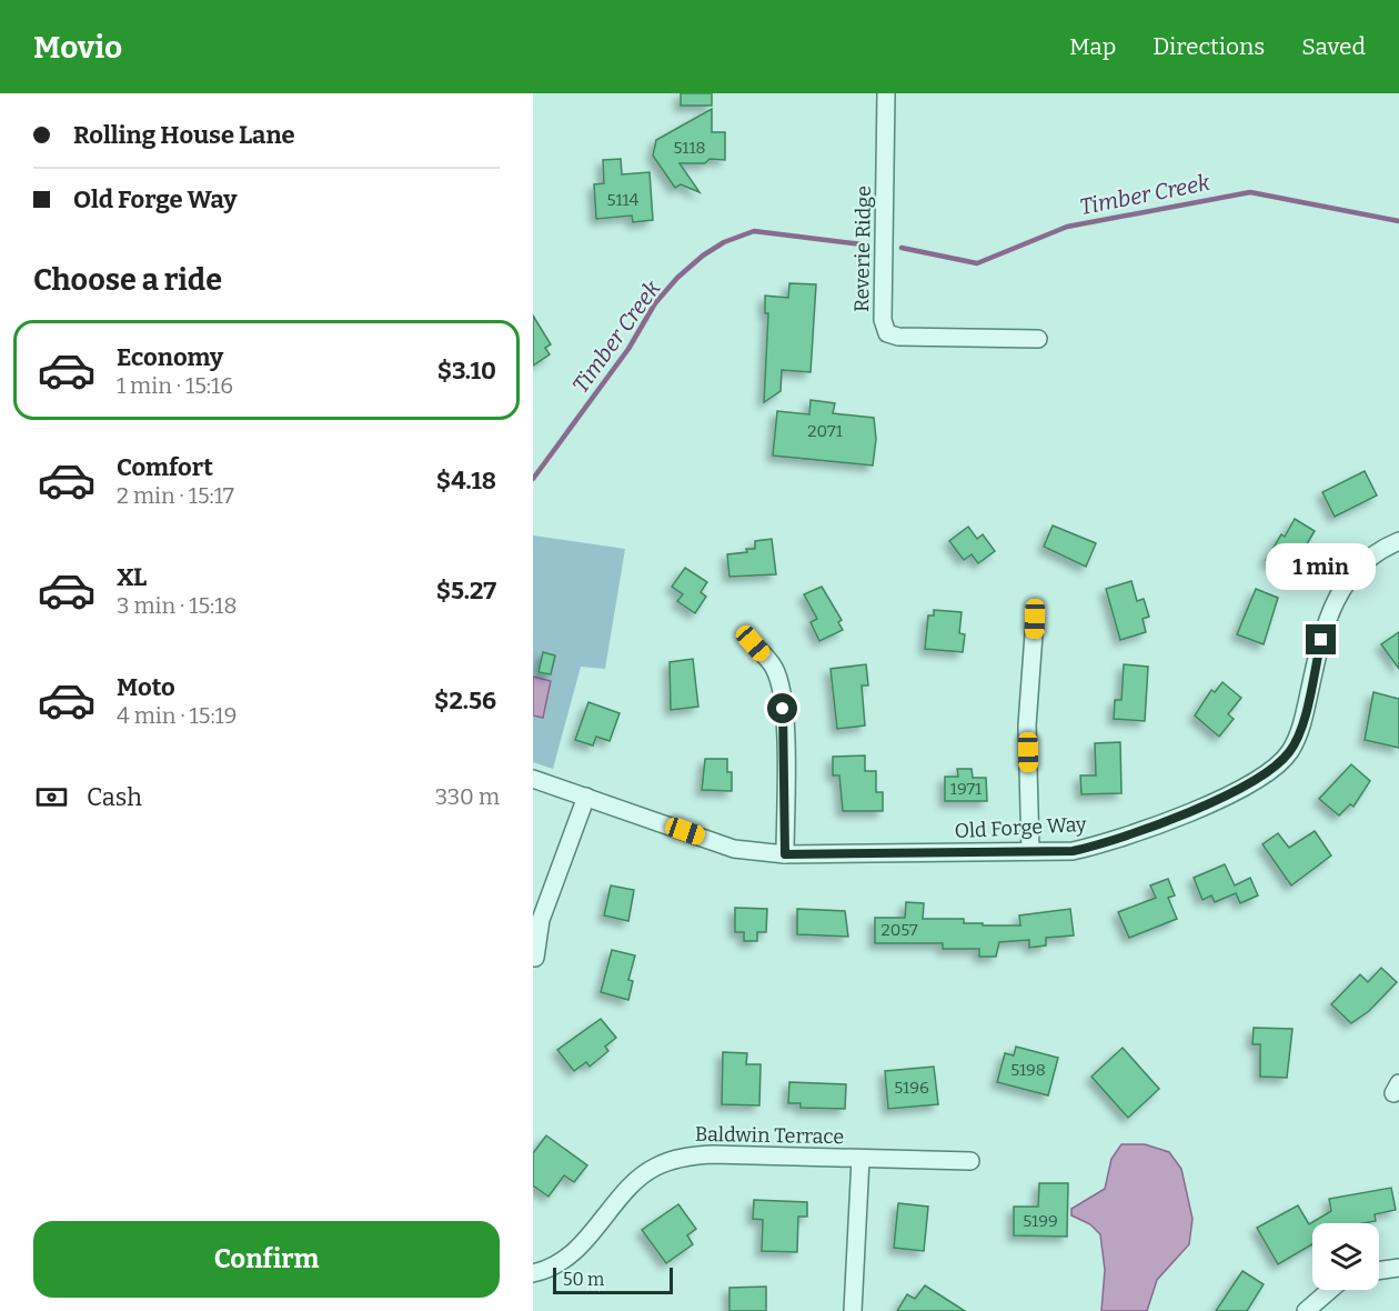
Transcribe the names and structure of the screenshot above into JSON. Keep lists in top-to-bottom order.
{
  "streets": {
    "street": ["Reverie Ridge", "Old Forge Way", "Baldwin Terrace"]
  },
  "water": ["Timber Creek"],
  "house_numbers": [
    "5118",
    "5114",
    "2071",
    "1971",
    "2057",
    "5198",
    "5196",
    "5199"
  ],
  "scale_bar": "50 m",
  "page": {
    "header": "Movio",
    "nav": ["Map", "Directions", "Saved"],
    "banner": ["Rolling House Lane", "Old Forge Way"],
    "heading": "Choose a ride",
    "list": [
      {
        "name": "Economy",
        "note": "1 min · 15:16",
        "value": "$3.10"
      },
      {
        "name": "Comfort",
        "note": "2 min · 15:17",
        "value": "$4.18"
      },
      {
        "name": "XL",
        "note": "3 min · 15:18",
        "value": "$5.27"
      },
      {
        "name": "Moto",
        "note": "4 min · 15:19",
        "value": "$2.56"
      }
    ],
    "bubble": "1 min",
    "pay": ["Cash", "330 m"],
    "buttons": "Confirm",
    "scale": "50 m"
  }
}
